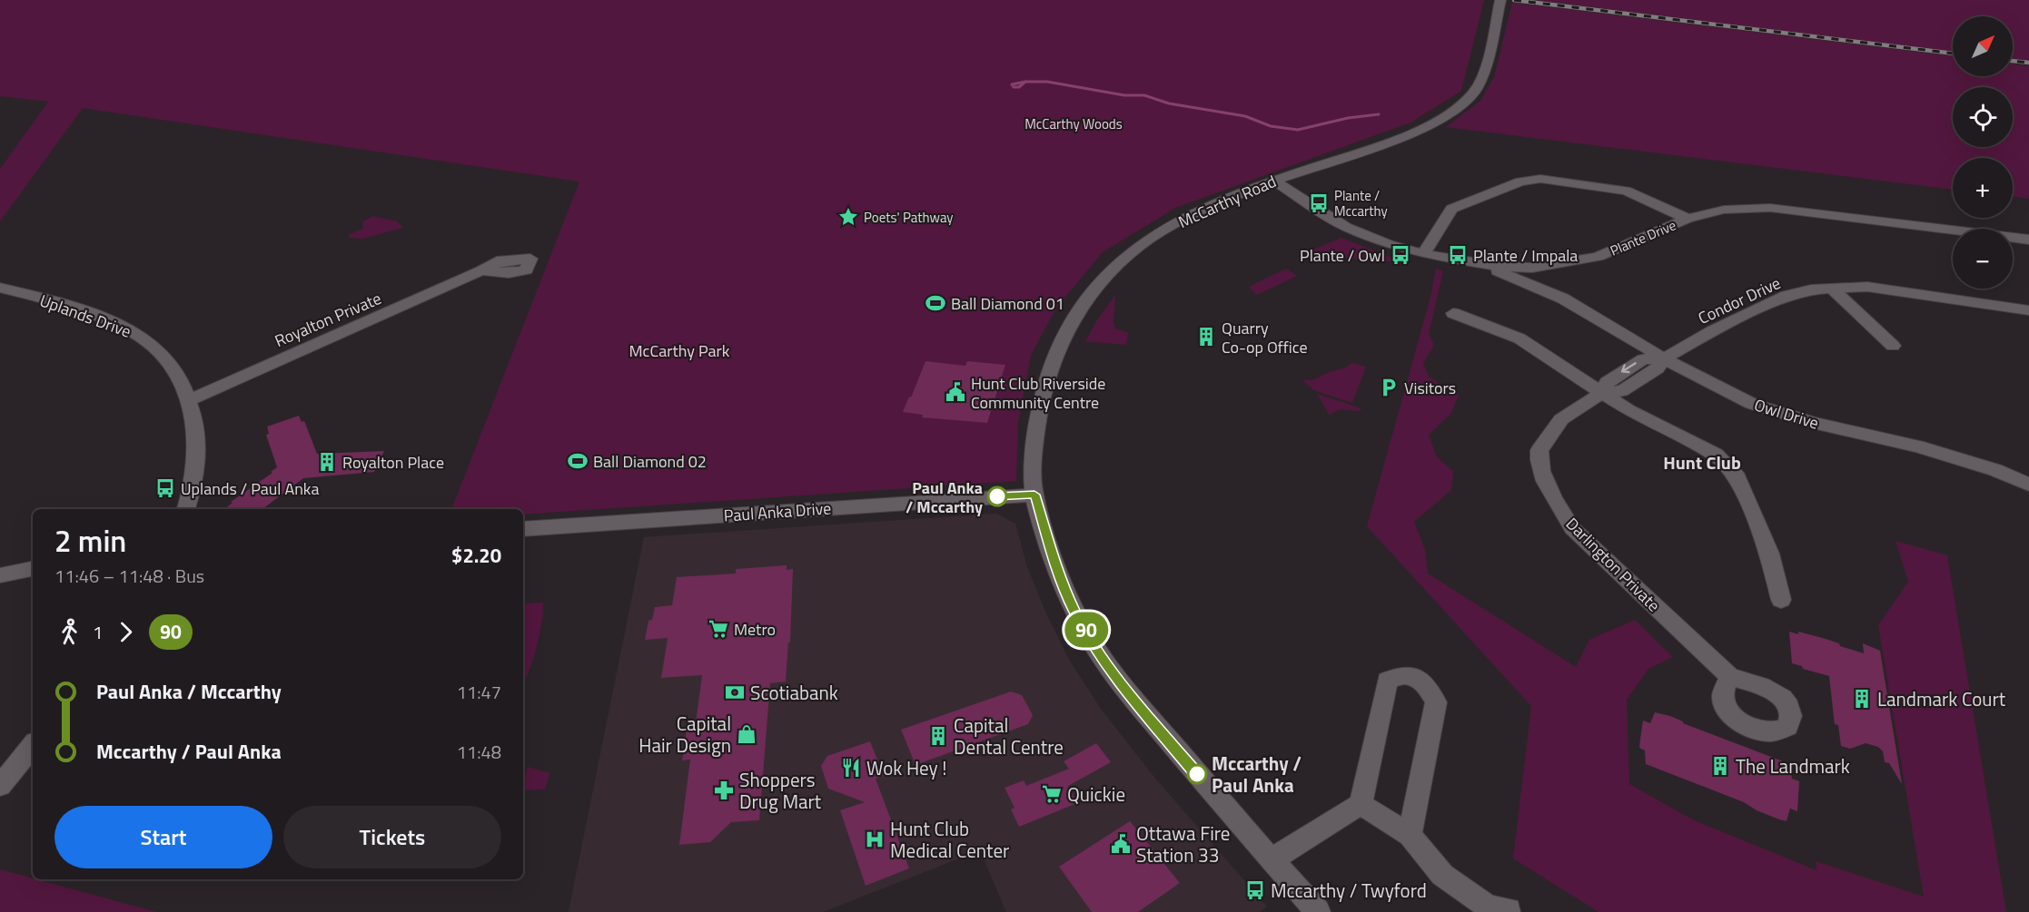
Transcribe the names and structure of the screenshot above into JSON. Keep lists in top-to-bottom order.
{
  "streets": {
    "street": [
      "McCarthy Road",
      "Plante Drive",
      "Condor Drive",
      "Uplands Drive",
      "Royalton Private",
      "Owl Drive",
      "Paul Anka Drive",
      "Darlington Private"
    ]
  },
  "crossings": [
    ["McCarthy Road", "Plante Drive"],
    ["McCarthy Road", "Paul Anka Drive"],
    ["Plante Drive", "Owl Drive"],
    ["Condor Drive", "Owl Drive"],
    ["Condor Drive", "Darlington Private"],
    ["Uplands Drive", "Royalton Private"],
    ["Owl Drive", "Darlington Private"]
  ],
  "districts": ["Hunt Club"],
  "parks": ["McCarthy Woods", "McCarthy Park"],
  "places": {
    "bus stop": [
      "Plante / Mccarthy",
      "Plante / Owl",
      "Plante / Impala",
      "Uplands / Paul Anka",
      "Mccarthy / Twyford"
    ],
    "place": ["Poets' Pathway"],
    "sports": ["Ball Diamond 01", "Ball Diamond 02"],
    "building": [
      "Quarry Co-op Office",
      "Royalton Place",
      "Landmark Court",
      "Capital Dental Centre",
      "The Landmark"
    ],
    "parking": ["Visitors"],
    "public building": ["Hunt Club Riverside Community Centre", "Ottawa Fire Station 33"],
    "other": ["Paul Anka / Mccarthy", "Mccarthy / Paul Anka"],
    "supermarket": ["Metro", "Quickie"],
    "bank": ["Scotiabank"],
    "shop": ["Capital Hair Design"],
    "restaurant": ["Wok Hey !"],
    "pharmacy": ["Shoppers Drug Mart"],
    "hospital": ["Hunt Club Medical Center"]
  },
  "lines": ["bus line 90"],
  "north": "top right",
  "page": {
    "on_map": "90",
    "map_buttons": ["+", "−"],
    "heading": ["2 min", "11:46 – 11:48 · Bus", "$2.20"],
    "legs": ["1", "90"],
    "list": [
      {
        "name": "Paul Anka / Mccarthy",
        "value": "11:47"
      },
      {
        "name": "Mccarthy / Paul Anka",
        "value": "11:48"
      }
    ],
    "buttons": ["Start", "Tickets"]
  }
}
